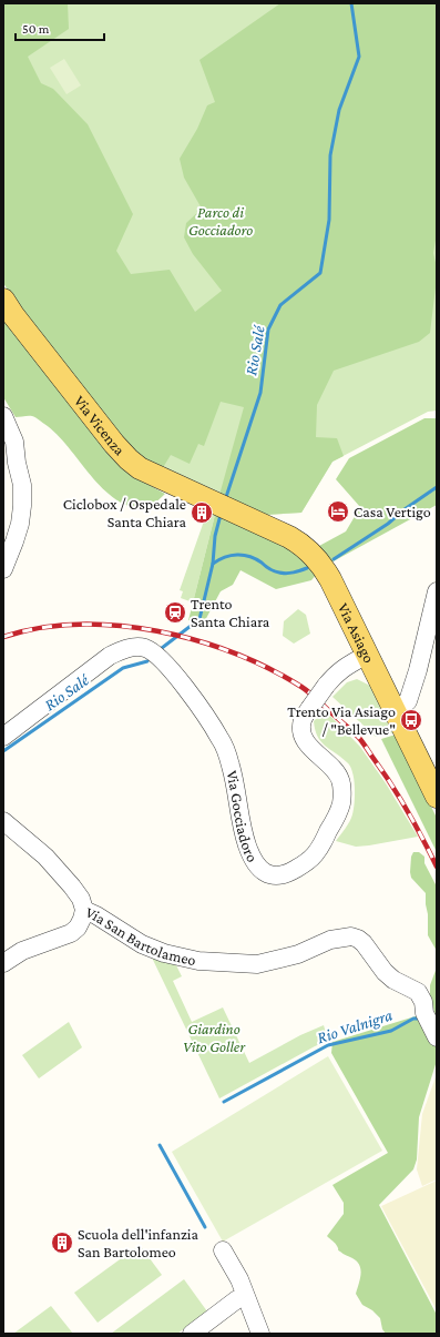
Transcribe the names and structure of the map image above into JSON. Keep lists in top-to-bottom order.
{
  "streets": {
    "main road": ["Via Vicenza", "Via Asiago"],
    "street": ["Via Gocciadoro", "Via San Bartolameo"]
  },
  "crossings": [
    ["Via Vicenza", "Via Asiago"],
    ["Via Asiago", "Via Gocciadoro"]
  ],
  "water": ["Rio Salé", "Rio Valnigra"],
  "parks": ["Parco di Gocciadoro", "Giardino Vito Goller"],
  "places": {
    "hotel": ["Casa Vertigo"],
    "building": ["Ciclobox / Ospedale Santa Chiara", "Scuola dell'infanzia San Bartolomeo"],
    "station": ["Trento Santa Chiara"],
    "bus stop": ["Trento Via Asiago / \"Bellevue\""]
  },
  "scale_bar": "50 m"
}
